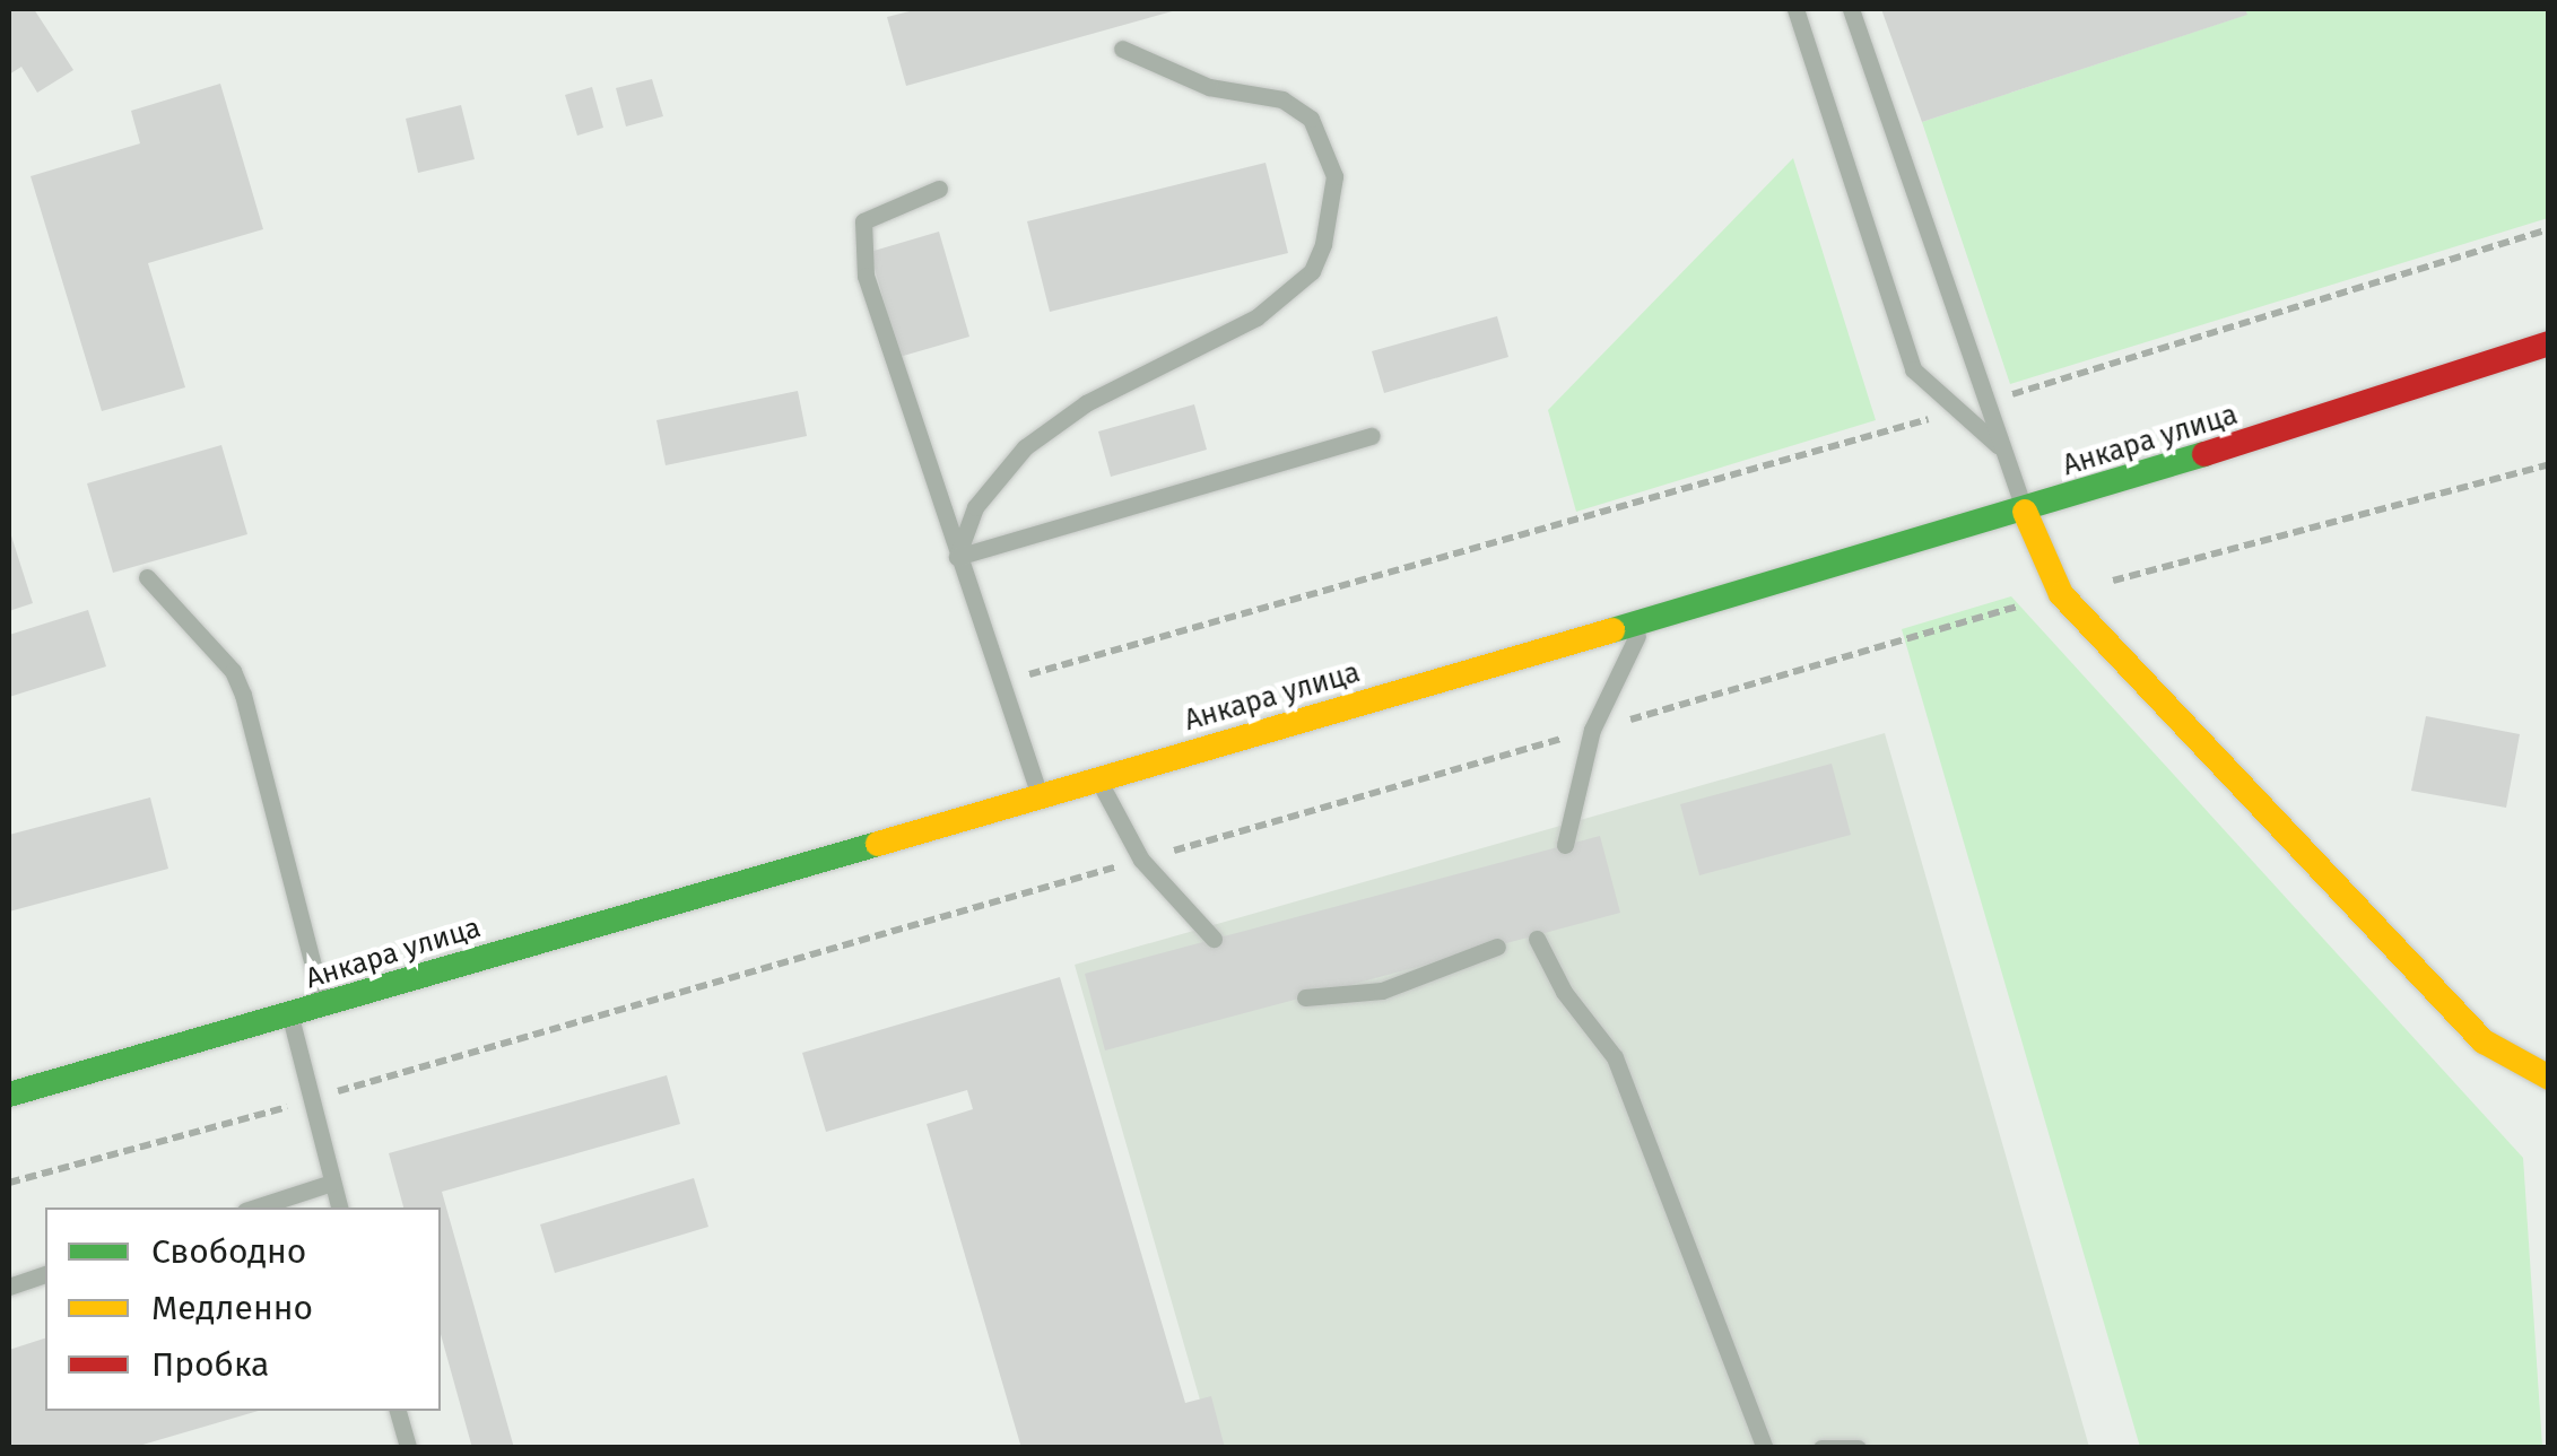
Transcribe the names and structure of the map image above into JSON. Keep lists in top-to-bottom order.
{
  "streets": {
    "main road": ["Анкара улица"]
  },
  "legend": ["Свободно", "Медленно", "Пробка"]
}
